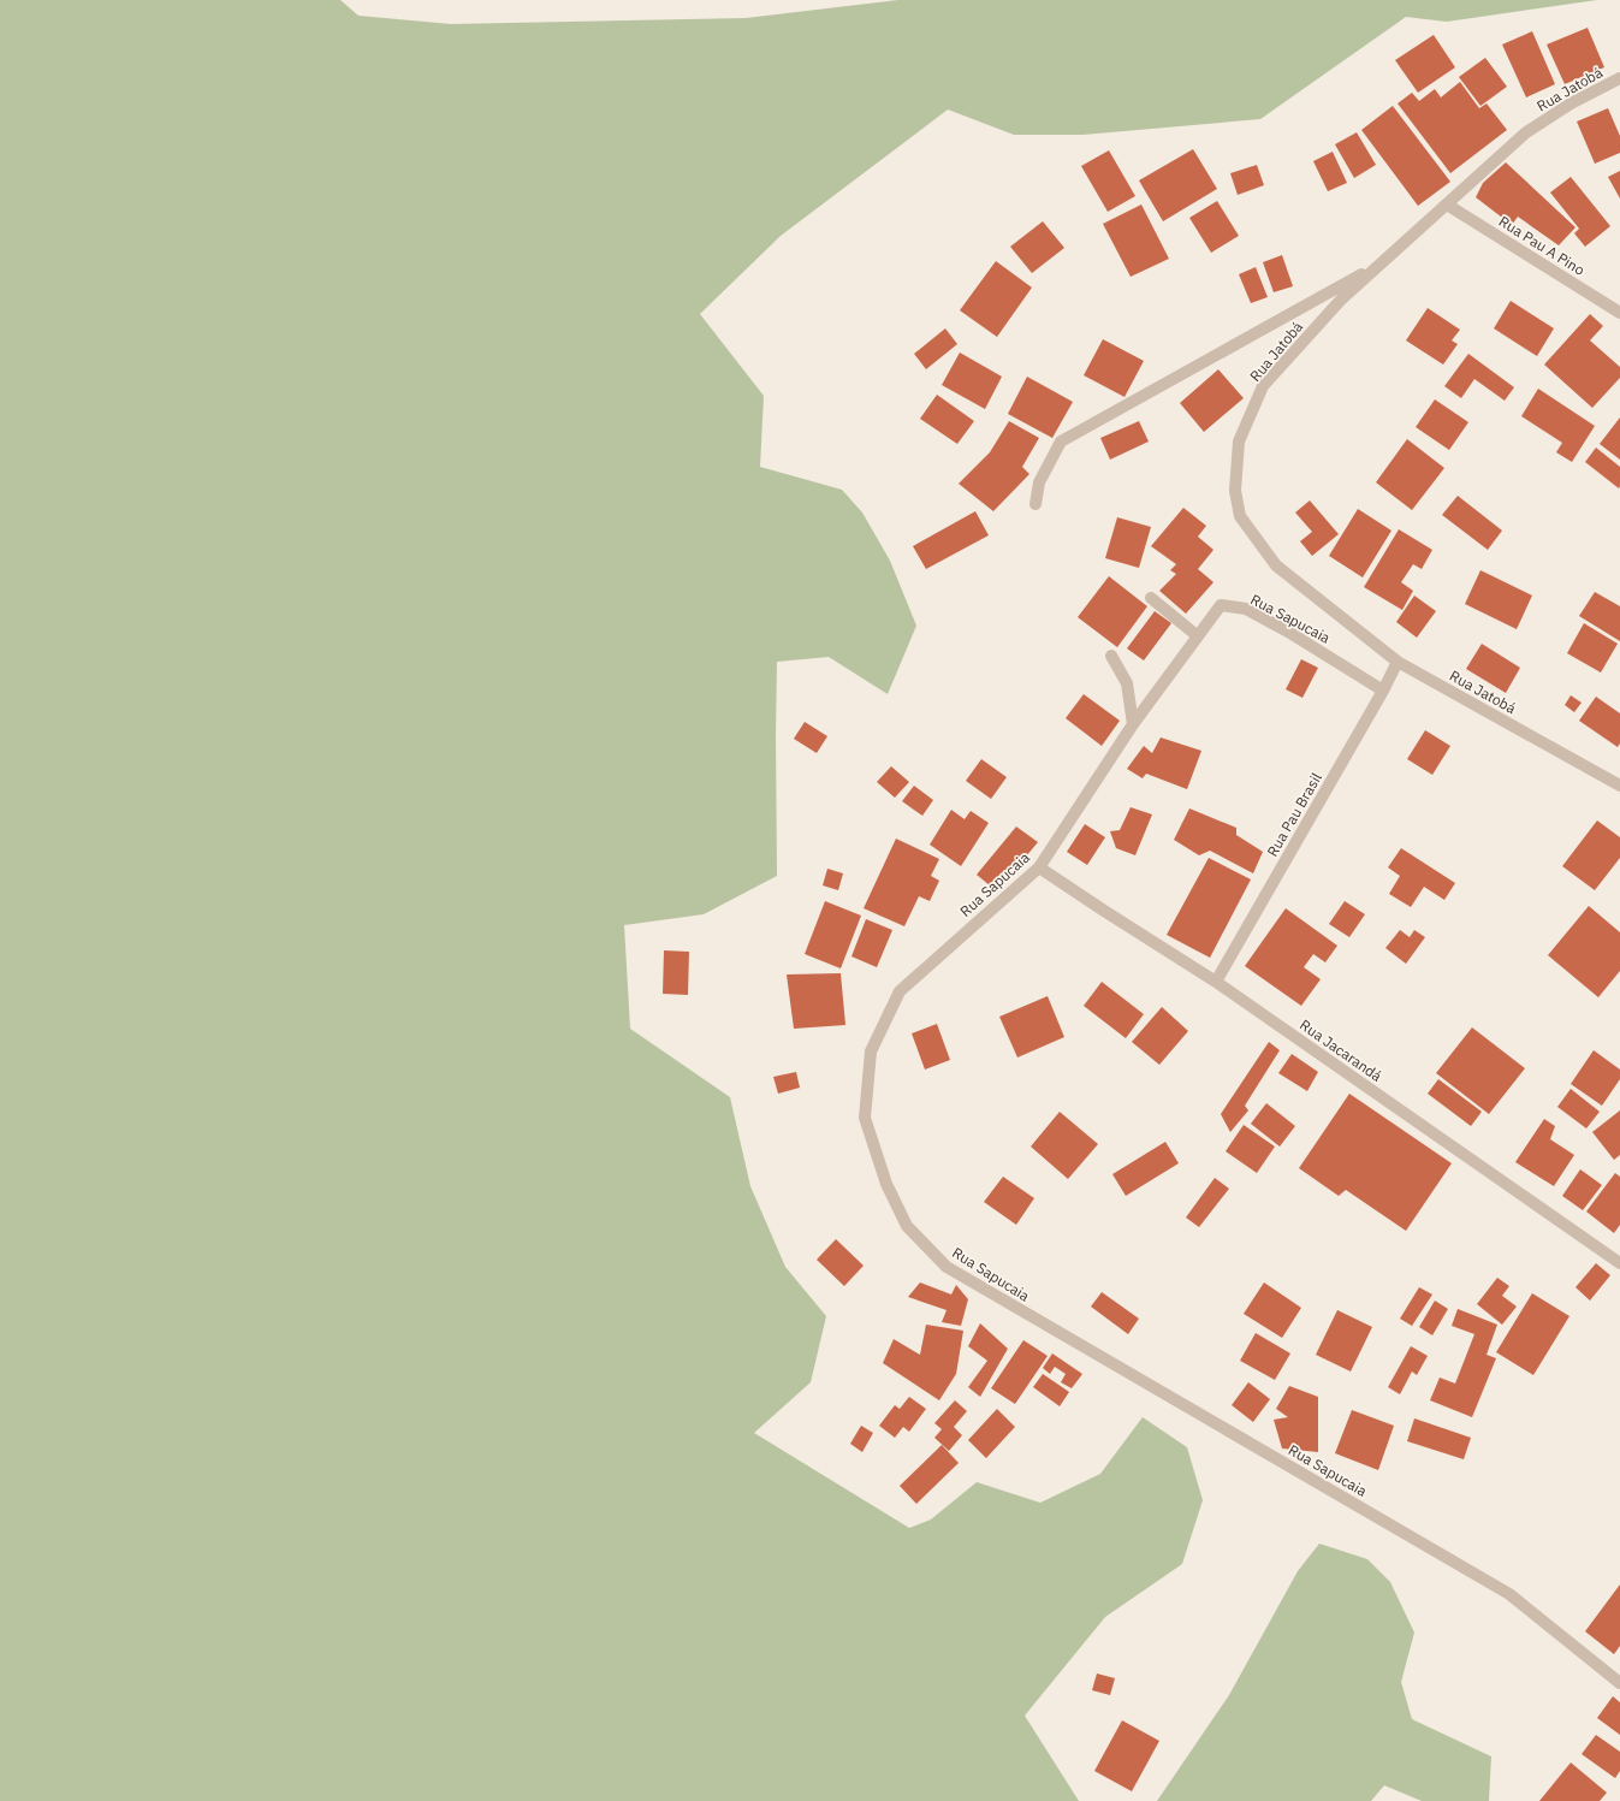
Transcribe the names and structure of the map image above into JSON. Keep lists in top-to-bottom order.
{
  "streets": {
    "street": [
      "Rua Jatobá",
      "Rua Pau A Pino",
      "Rua Sapucaia",
      "Rua Pau Brasil",
      "Rua Jacarandá"
    ]
  },
  "crossings": [
    ["Rua Jatobá", "Rua Pau A Pino"],
    ["Rua Jatobá", "Rua Pau Brasil"],
    ["Rua Sapucaia", "Rua Pau Brasil"],
    ["Rua Sapucaia", "Rua Jacarandá"],
    ["Rua Pau Brasil", "Rua Jacarandá"]
  ]
}
